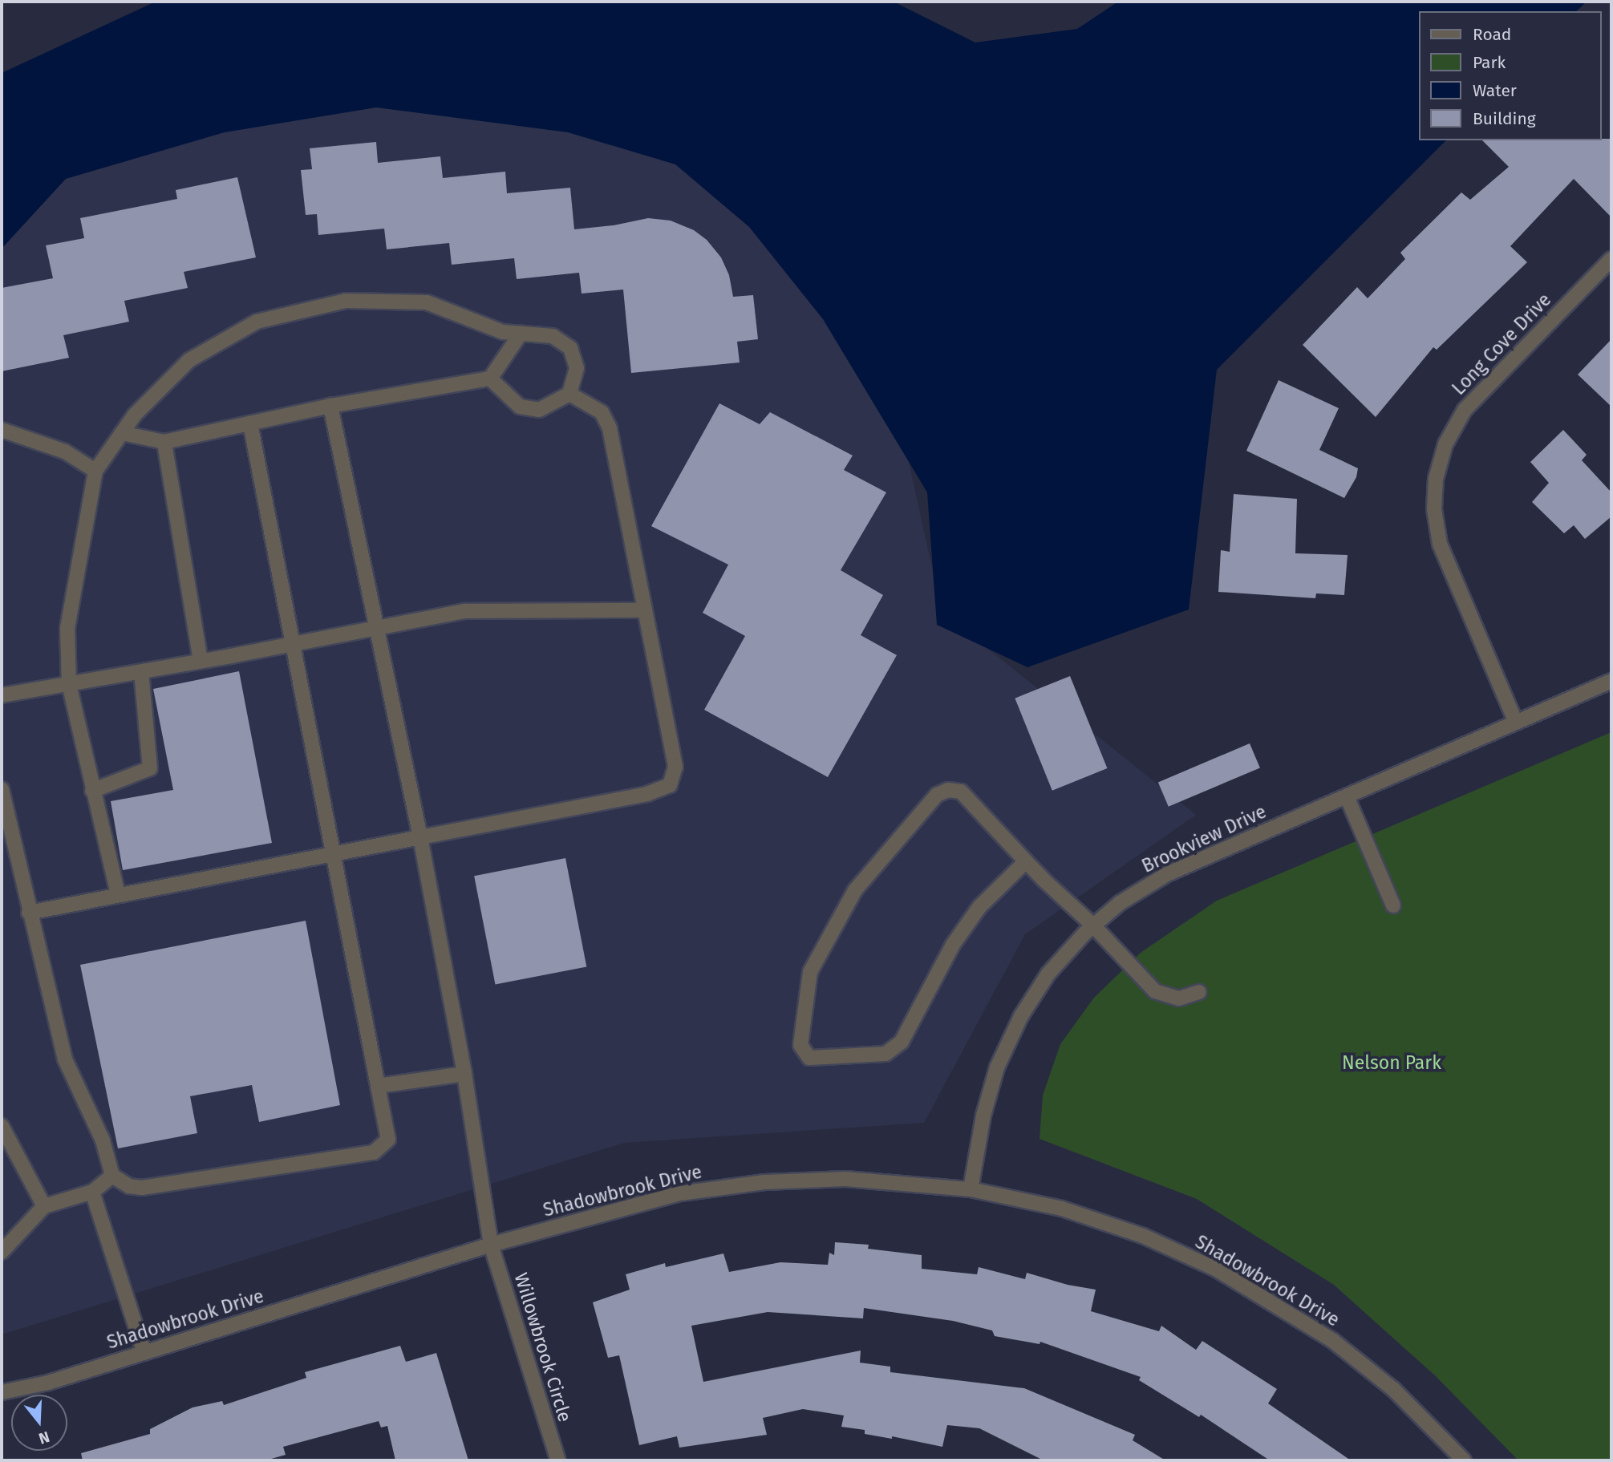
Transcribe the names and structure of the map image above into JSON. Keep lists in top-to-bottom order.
{
  "streets": {
    "street": [
      "Long Cove Drive",
      "Brookview Drive",
      "Shadowbrook Drive",
      "Willowbrook Circle"
    ]
  },
  "crossings": [
    ["Long Cove Drive", "Brookview Drive"],
    ["Brookview Drive", "Shadowbrook Drive"],
    ["Shadowbrook Drive", "Willowbrook Circle"]
  ],
  "parks": ["Nelson Park"],
  "legend": [
    "Road",
    "Park",
    "Water",
    "Building"
  ],
  "north": "bottom"
}
